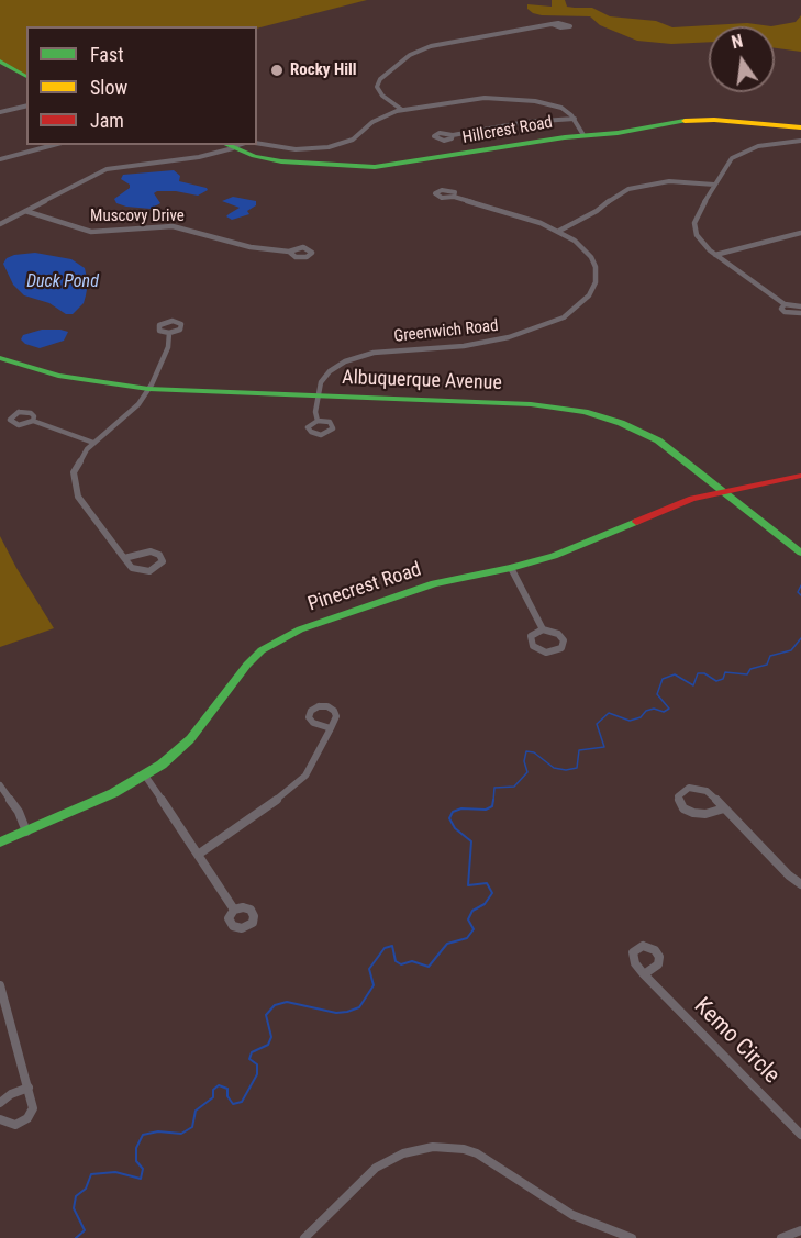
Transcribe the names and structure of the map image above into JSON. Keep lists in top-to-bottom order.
{
  "streets": {
    "street": [
      "Hillcrest Road",
      "Muscovy Drive",
      "Greenwich Road",
      "Albuquerque Avenue",
      "Pinecrest Road",
      "Kemo Circle"
    ]
  },
  "crossings": [
    ["Greenwich Road", "Albuquerque Avenue"],
    ["Albuquerque Avenue", "Pinecrest Road"]
  ],
  "water": ["Duck Pond"],
  "places": ["Rocky Hill"],
  "legend": ["Fast", "Slow", "Jam"],
  "north": "top"
}
